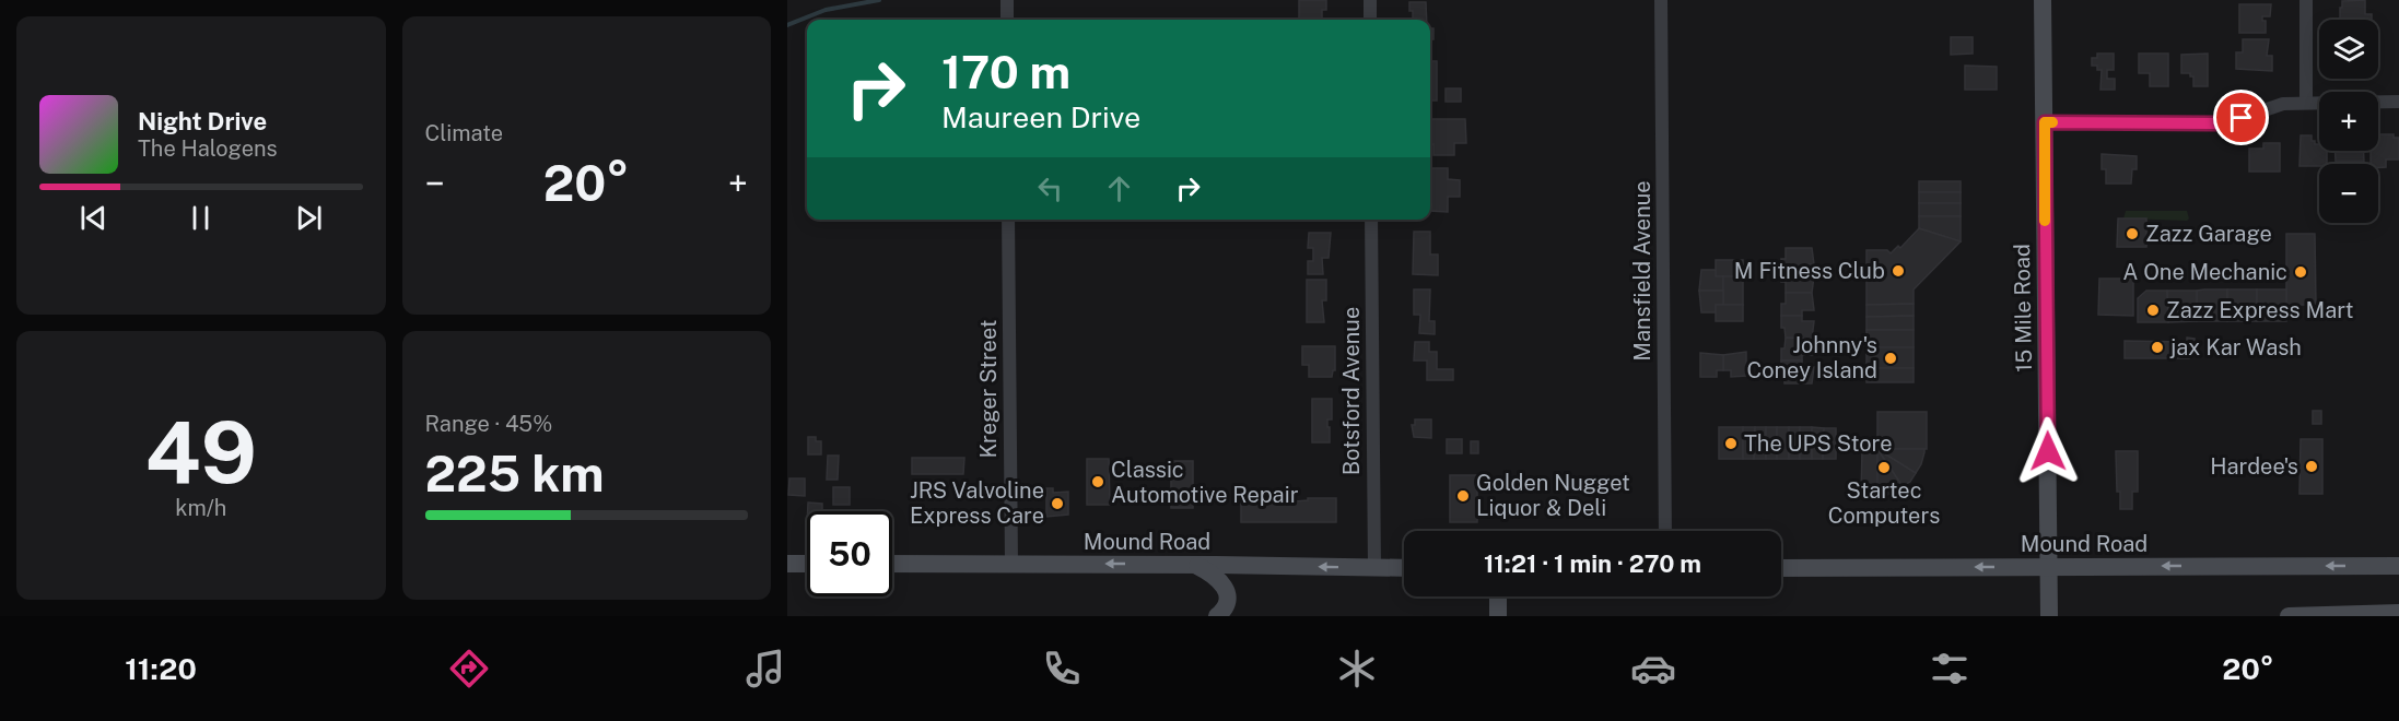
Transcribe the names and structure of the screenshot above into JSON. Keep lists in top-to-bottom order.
{
  "streets": {
    "main road": ["15 Mile Road", "Mound Road"],
    "street": ["Mansfield Avenue", "Kreger Street", "Botsford Avenue"]
  },
  "crossings": [
    ["15 Mile Road", "Mound Road"],
    ["Kreger Street", "Mound Road"],
    ["Botsford Avenue", "Mound Road"]
  ],
  "one_way": ["Mound Road"],
  "places": [
    "Zazz Garage",
    "M Fitness Club",
    "A One Mechanic",
    "Zazz Express Mart",
    "jax Kar Wash",
    "Johnny's Coney Island",
    "The UPS Store",
    "Hardee's",
    "Startec Computers",
    "Classic Automotive Repair",
    "Golden Nugget Liquor & Deli",
    "JRS Valvoline Express Care"
  ],
  "page": {
    "tile": [
      "Climate",
      ["49", "km/h"],
      ["Range · 45%", "225 km"]
    ],
    "map_buttons": ["+", "−"],
    "turn": ["170 m", "Maureen Drive"],
    "song": ["Night Drive", "The Halogens"],
    "heat": ["−", "20°", "+"],
    "limit": "50",
    "trip": "11:21 · 1 min · 270 m",
    "tabs": ["11:20", "20°"]
  }
}
